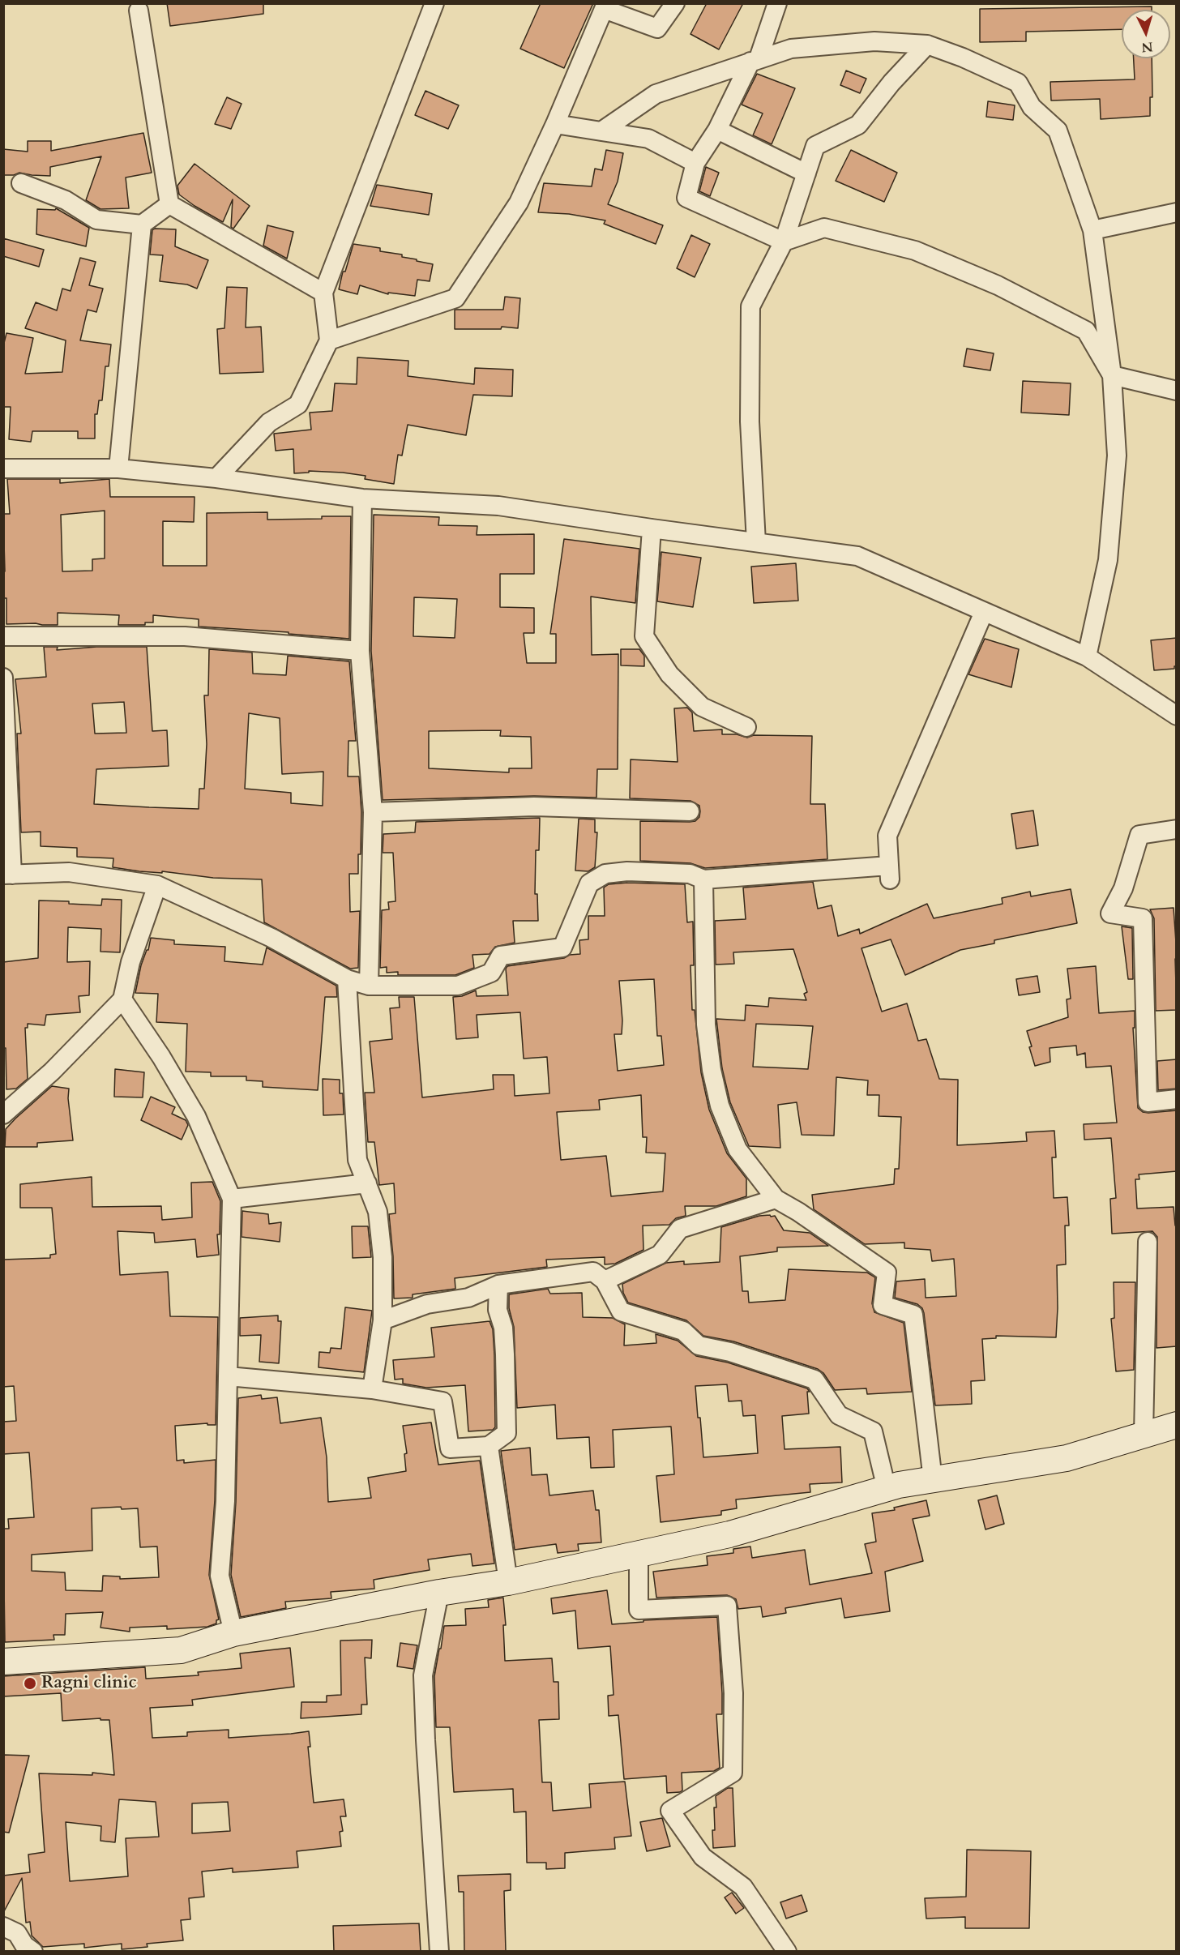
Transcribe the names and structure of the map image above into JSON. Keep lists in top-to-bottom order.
{
  "places": ["Ragni clinic"],
  "north": "bottom"
}
